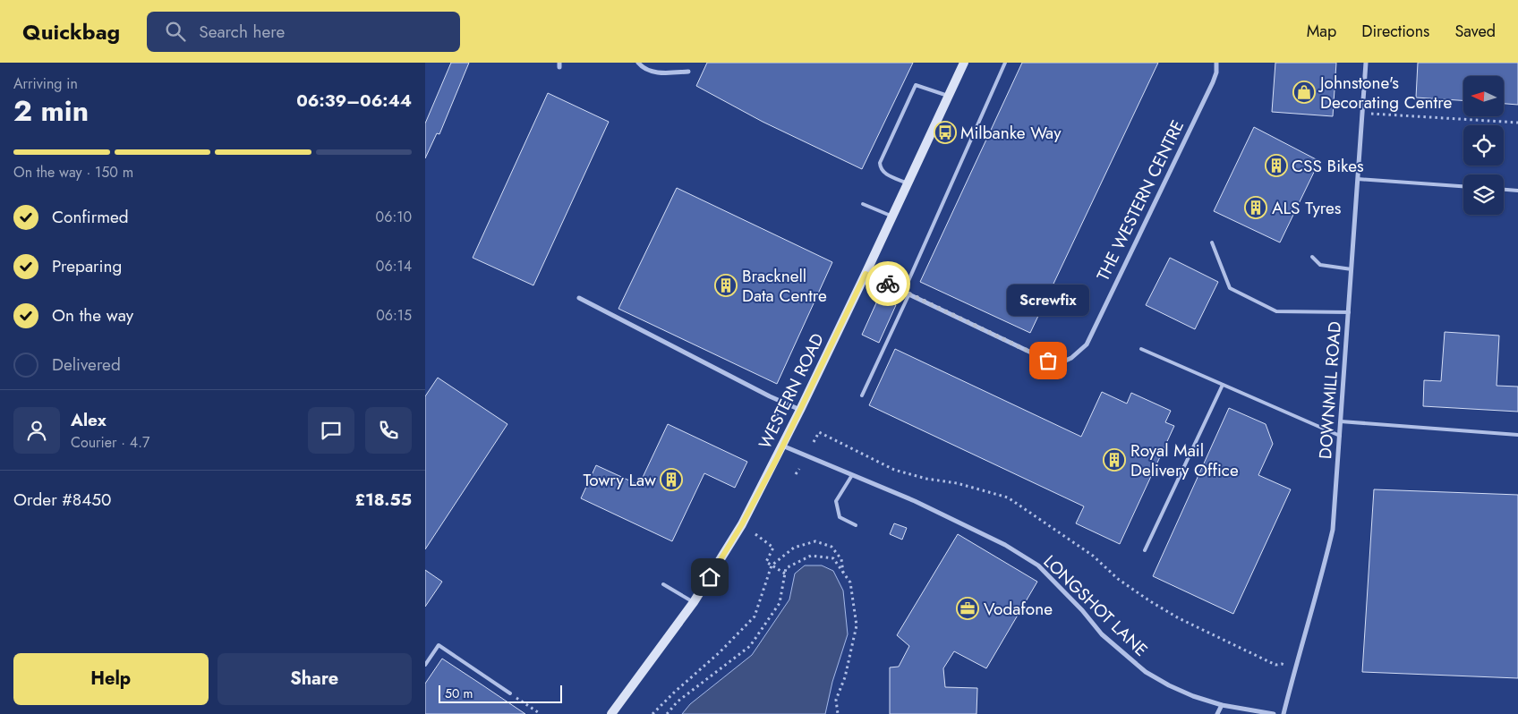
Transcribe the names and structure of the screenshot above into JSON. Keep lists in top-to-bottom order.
{
  "streets": {
    "street": [
      "THE WESTERN CENTRE",
      "DOWNMILL ROAD",
      "WESTERN ROAD",
      "LONGSHOT LANE"
    ]
  },
  "crossings": [
    ["THE WESTERN CENTRE", "WESTERN ROAD"],
    ["WESTERN ROAD", "LONGSHOT LANE"]
  ],
  "places": {
    "shop": ["Johnstone's Decorating Centre"],
    "bus stop": ["Milbanke Way"],
    "building": [
      "CSS Bikes",
      "ALS Tyres",
      "Bracknell Data Centre",
      "Royal Mail Delivery Office",
      "Towry Law"
    ],
    "other": ["Screwfix"],
    "office": ["Vodafone"]
  },
  "scale_bar": "50 m",
  "north": "left",
  "page": {
    "header": "Quickbag",
    "search": "Search here",
    "nav": ["Map", "Directions", "Saved"],
    "heading": ["2 min", "Arriving in", "06:39–06:44"],
    "panel": [
      "Alex",
      "Courier · 4.7",
      "Order #8450",
      "£18.55"
    ],
    "bar": "On the way · 150 m",
    "list": [
      ["Confirmed", "06:10"],
      ["Preparing", "06:14"],
      ["On the way", "06:15"],
      "Delivered"
    ],
    "bubble": "Screwfix",
    "buttons": ["Help", "Share"],
    "scale": "50 m"
  }
}
